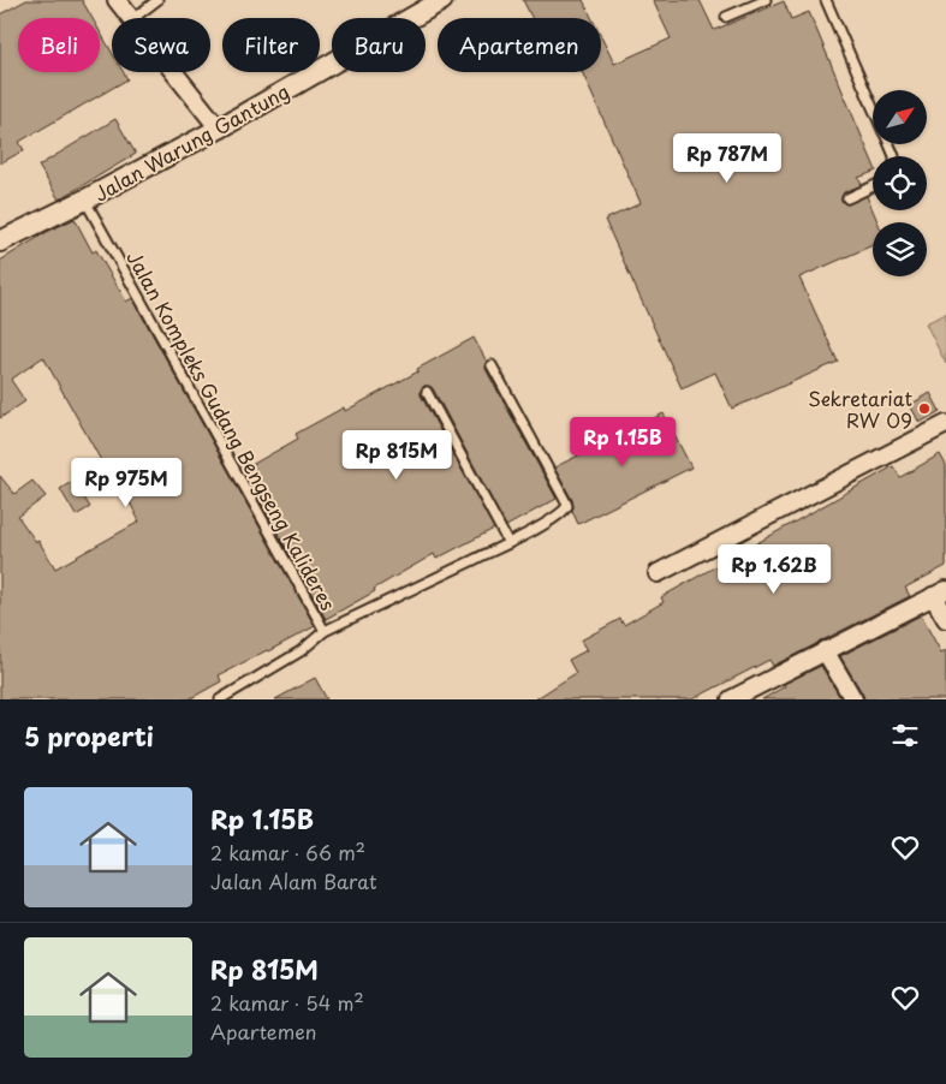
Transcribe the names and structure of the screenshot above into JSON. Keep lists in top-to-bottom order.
{
  "streets": {
    "street": ["Jalan Warung Gantung"],
    "lane": ["Jalan Kompleks Gudang Bengseng Kalideres"]
  },
  "crossings": [
    ["Jalan Warung Gantung", "Jalan Kompleks Gudang Bengseng Kalideres"]
  ],
  "places": ["Sekretariat RW 09"],
  "north": "top right",
  "page": {
    "chip": [
      "Beli",
      "Sewa",
      "Filter",
      "Baru",
      "Apartemen"
    ],
    "price": [
      "Rp 787M",
      "Rp 1.15B",
      "Rp 815M",
      "Rp 975M",
      "Rp 1.62B"
    ],
    "heading": "5 properti",
    "list": [
      {
        "name": "Rp 1.15B",
        "note": "2 kamar · 66 m² · Jalan Alam Barat"
      },
      {
        "name": "Rp 815M",
        "note": "2 kamar · 54 m² · Apartemen"
      }
    ]
  }
}
